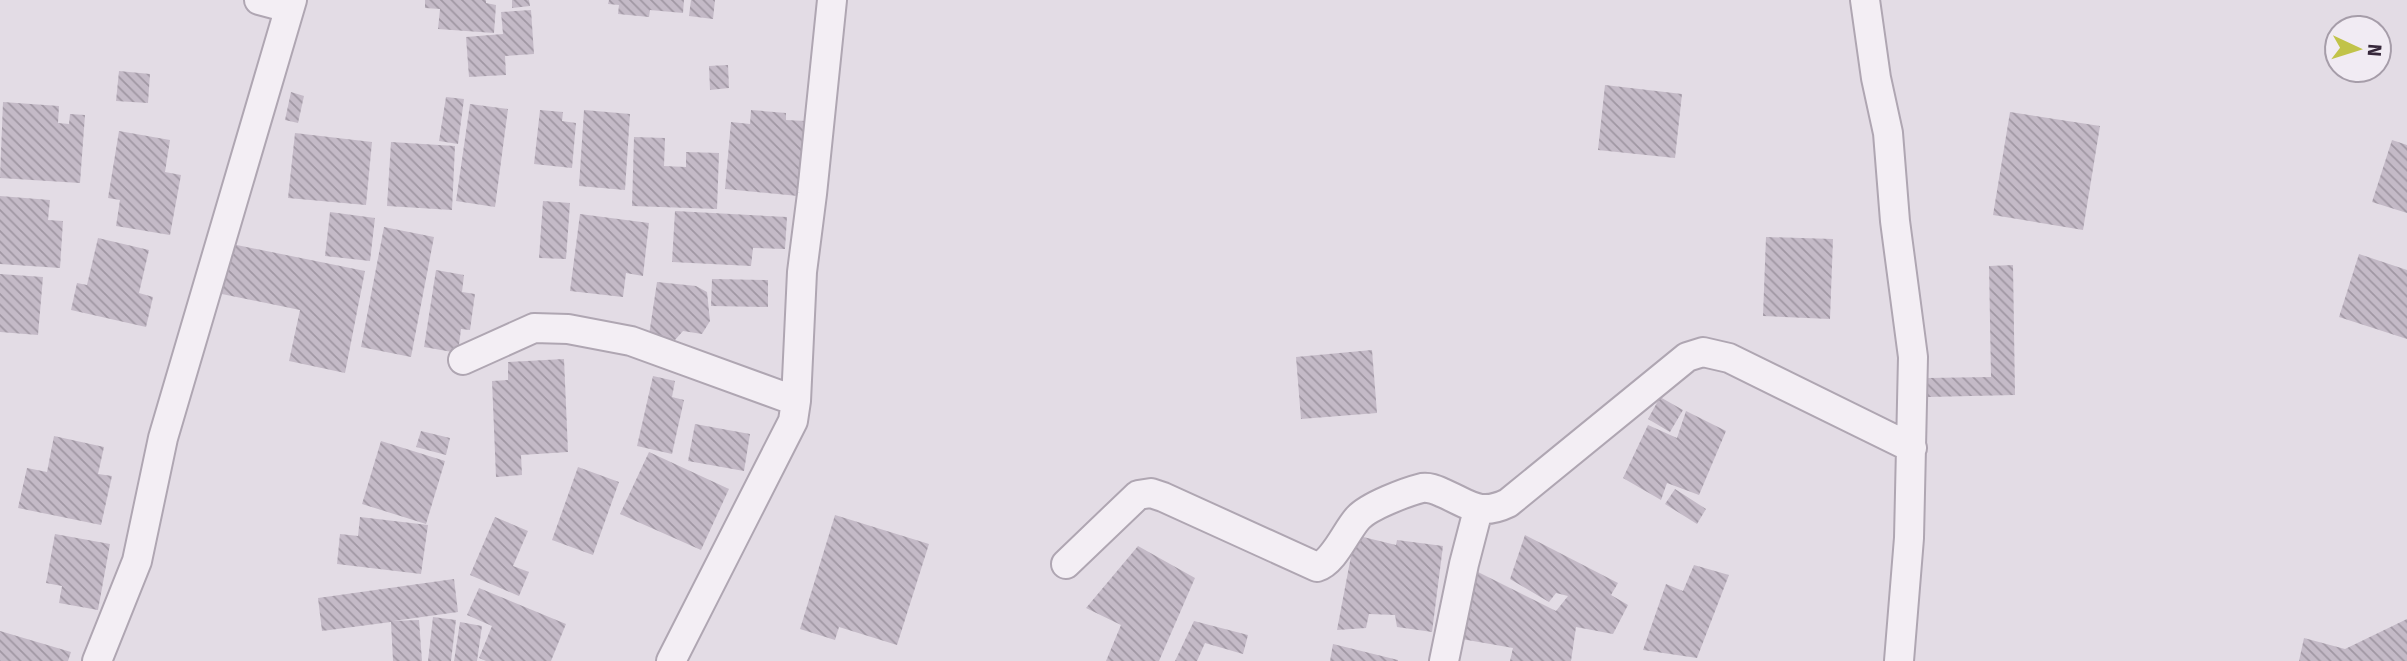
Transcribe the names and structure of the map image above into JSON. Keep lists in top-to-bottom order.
{
  "north": "right"
}
